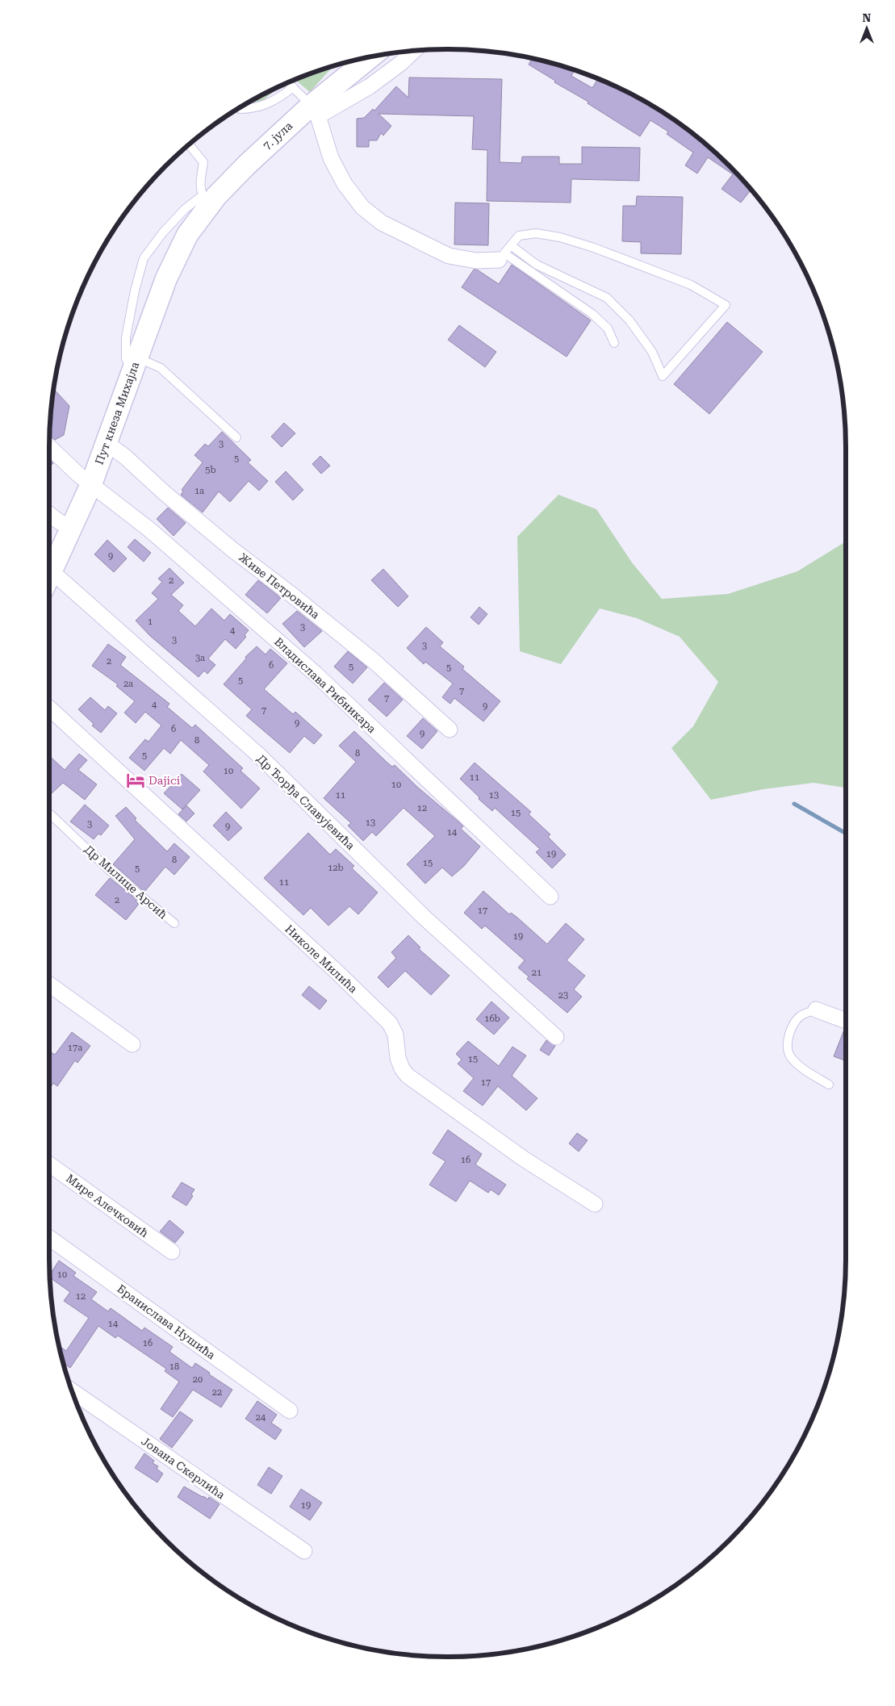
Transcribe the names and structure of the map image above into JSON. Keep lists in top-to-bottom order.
{
  "streets": {
    "main road": ["7. јула", "Пут кнеза Михајла"],
    "street": [
      "Живе Петровића",
      "Владислава Рибникара",
      "Др Ђорђа Славујевића",
      "Николе Милића",
      "Мире Алечковић",
      "Бранислава Нушића",
      "Јована Скерлића"
    ],
    "lane": ["Др Милице Арсић"]
  },
  "crossings": [
    ["7. јула", "Пут кнеза Михајла"],
    ["Пут кнеза Михајла", "Живе Петровића"],
    ["Пут кнеза Михајла", "Владислава Рибникара"],
    ["Пут кнеза Михајла", "Др Ђорђа Славујевића"]
  ],
  "places": {
    "hotel": ["Dajici"]
  },
  "house_numbers": [
    "3",
    "5",
    "5b",
    "1a",
    "9",
    "2",
    "1",
    "3",
    "4",
    "3",
    "3",
    "3a",
    "2",
    "6",
    "5",
    "5",
    "5",
    "2a",
    "7",
    "7",
    "4",
    "9",
    "7",
    "9",
    "6",
    "9",
    "8",
    "8",
    "5",
    "10",
    "11",
    "10",
    "11",
    "13",
    "12",
    "15",
    "13",
    "3",
    "9",
    "14",
    "19",
    "8",
    "15",
    "12b",
    "5",
    "11",
    "2",
    "17",
    "19",
    "21",
    "23",
    "16b",
    "17a",
    "15",
    "17",
    "16",
    "10",
    "12",
    "14",
    "16",
    "18",
    "20",
    "22",
    "24",
    "19"
  ],
  "north": "top"
}
